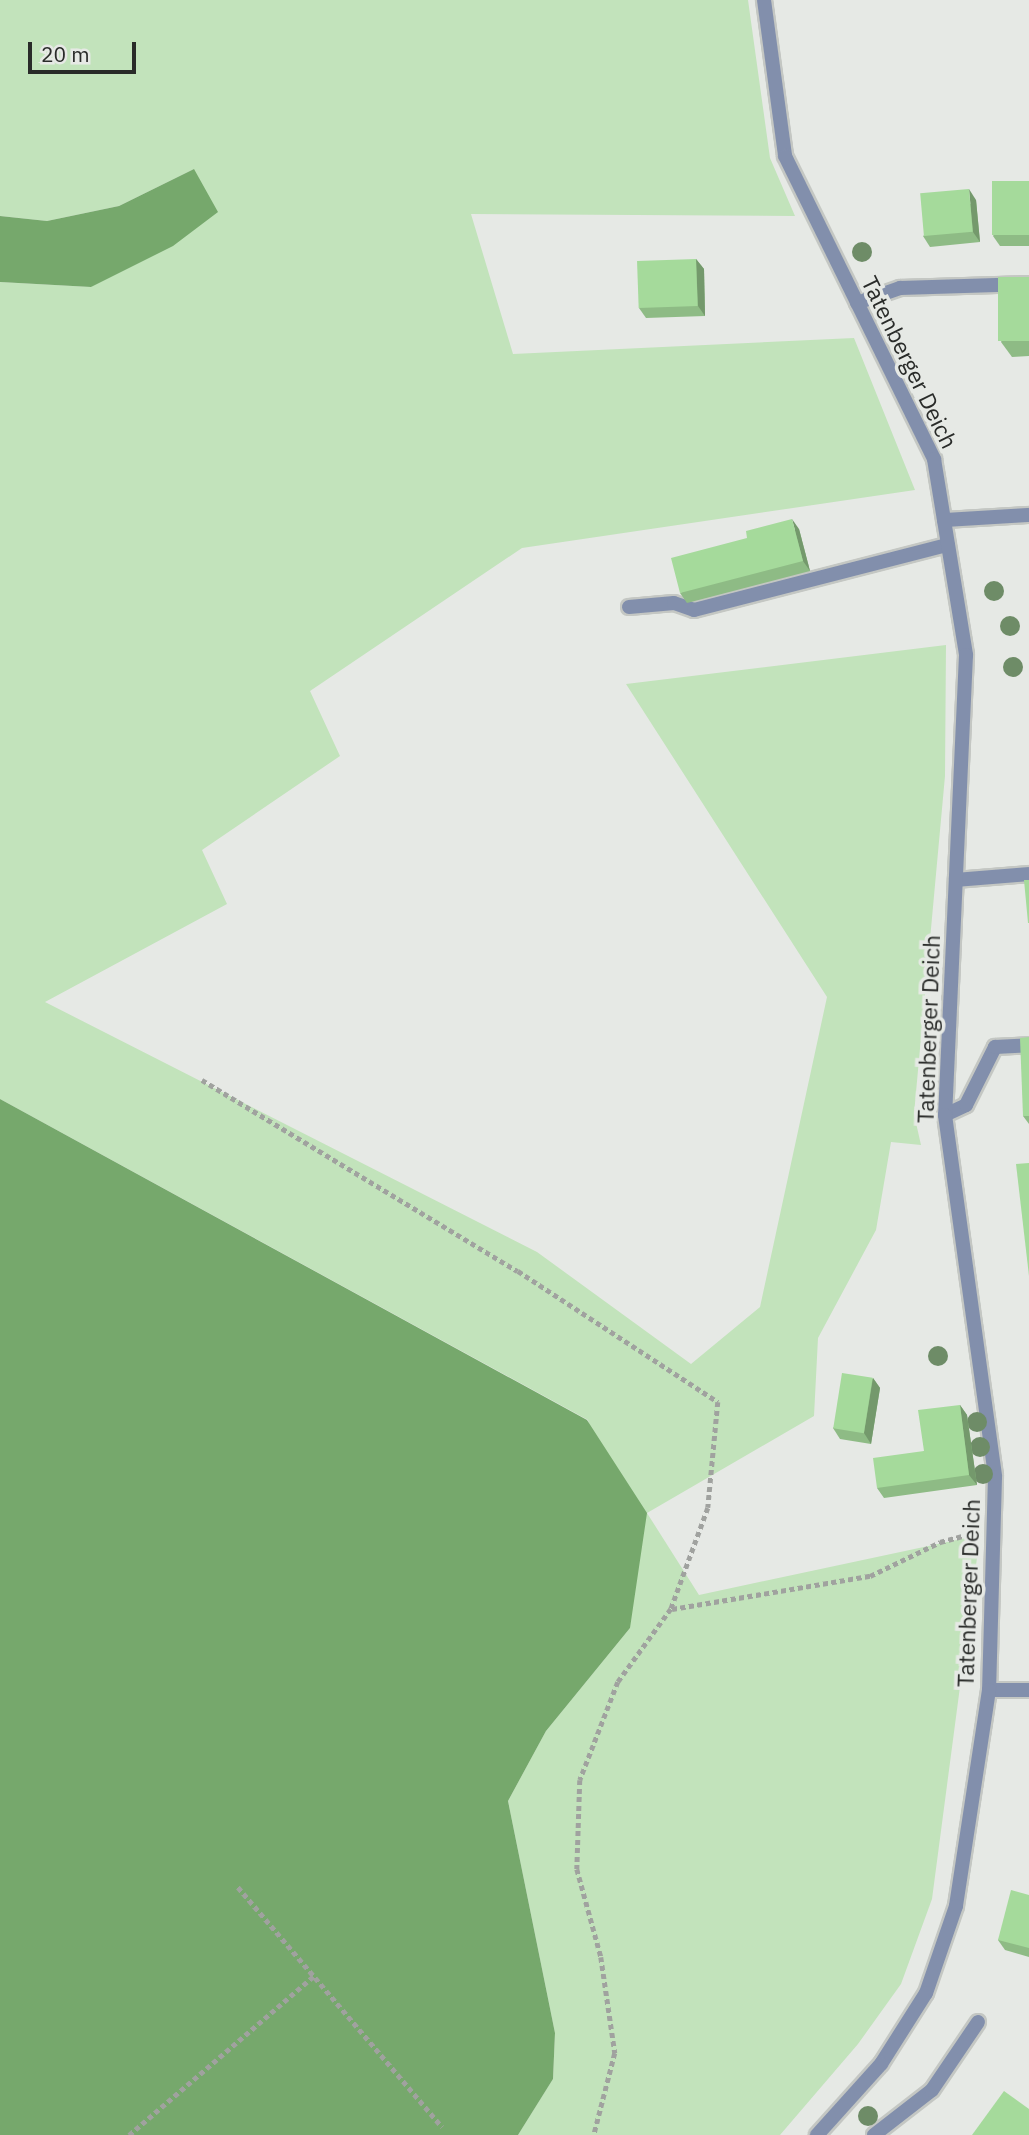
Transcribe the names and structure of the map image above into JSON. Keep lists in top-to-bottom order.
{
  "streets": {
    "street": ["Tatenberger Deich"]
  },
  "scale_bar": "20 m"
}
